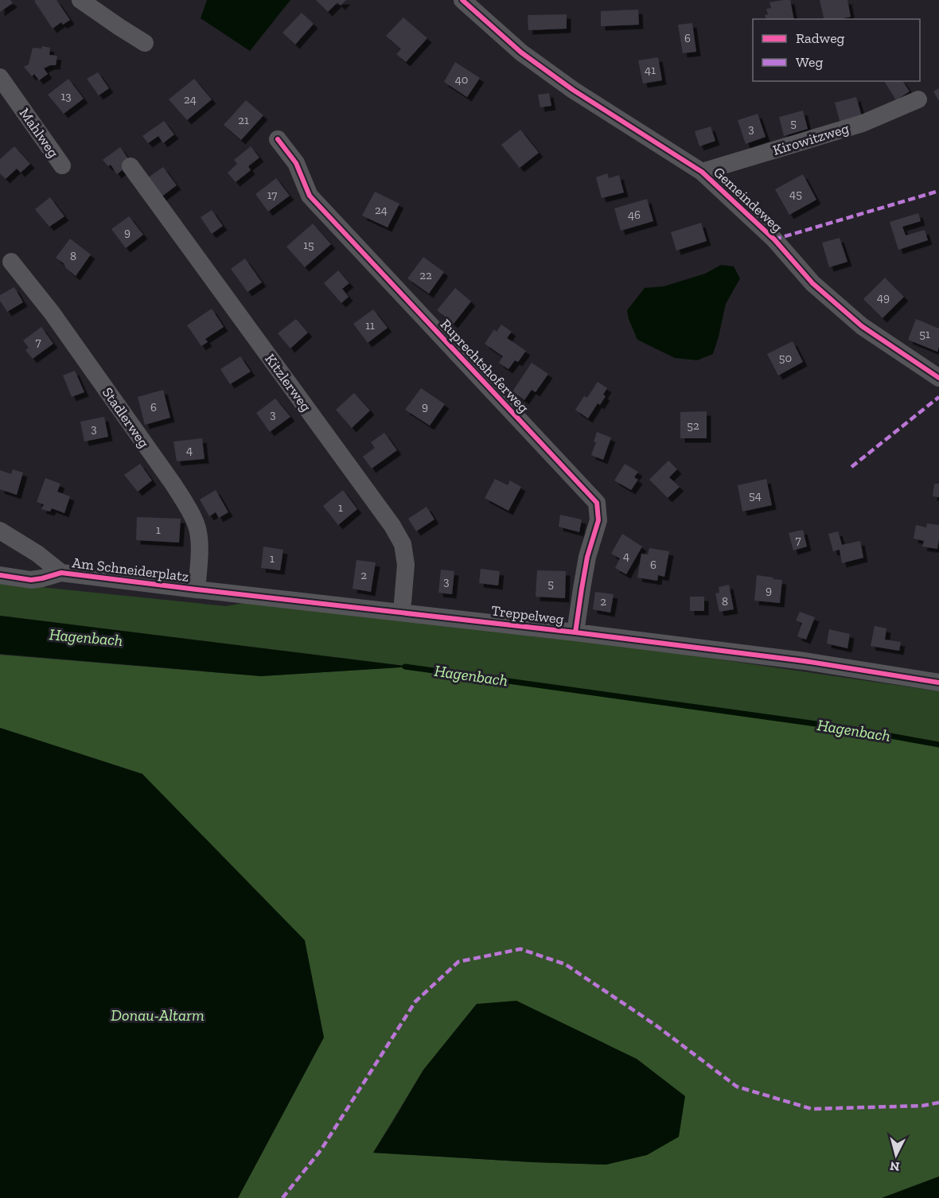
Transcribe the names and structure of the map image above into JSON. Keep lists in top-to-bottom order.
{
  "streets": {
    "street": [
      "Mahlweg",
      "Kirowitzweg",
      "Gemeindeweg",
      "Ruprechtshoferweg",
      "Kitzlerweg",
      "Stadlerweg",
      "Am Schneiderplatz",
      "Treppelweg"
    ]
  },
  "crossings": [
    ["Kirowitzweg", "Gemeindeweg"],
    ["Ruprechtshoferweg", "Treppelweg"],
    ["Kitzlerweg", "Treppelweg"],
    ["Stadlerweg", "Am Schneiderplatz"],
    ["Stadlerweg", "Treppelweg"],
    ["Am Schneiderplatz", "Treppelweg"]
  ],
  "water": ["Hagenbach", "Donau-Altarm"],
  "house_numbers": [
    "6",
    "41",
    "40",
    "13",
    "24",
    "21",
    "5",
    "3",
    "45",
    "17",
    "24",
    "46",
    "9",
    "15",
    "8",
    "22",
    "49",
    "11",
    "51",
    "7",
    "50",
    "9",
    "6",
    "3",
    "52",
    "3",
    "4",
    "54",
    "1",
    "1",
    "7",
    "4",
    "1",
    "6",
    "2",
    "3",
    "5",
    "9",
    "2",
    "8"
  ],
  "legend": ["Radweg", "Weg"],
  "north": "bottom"
}
